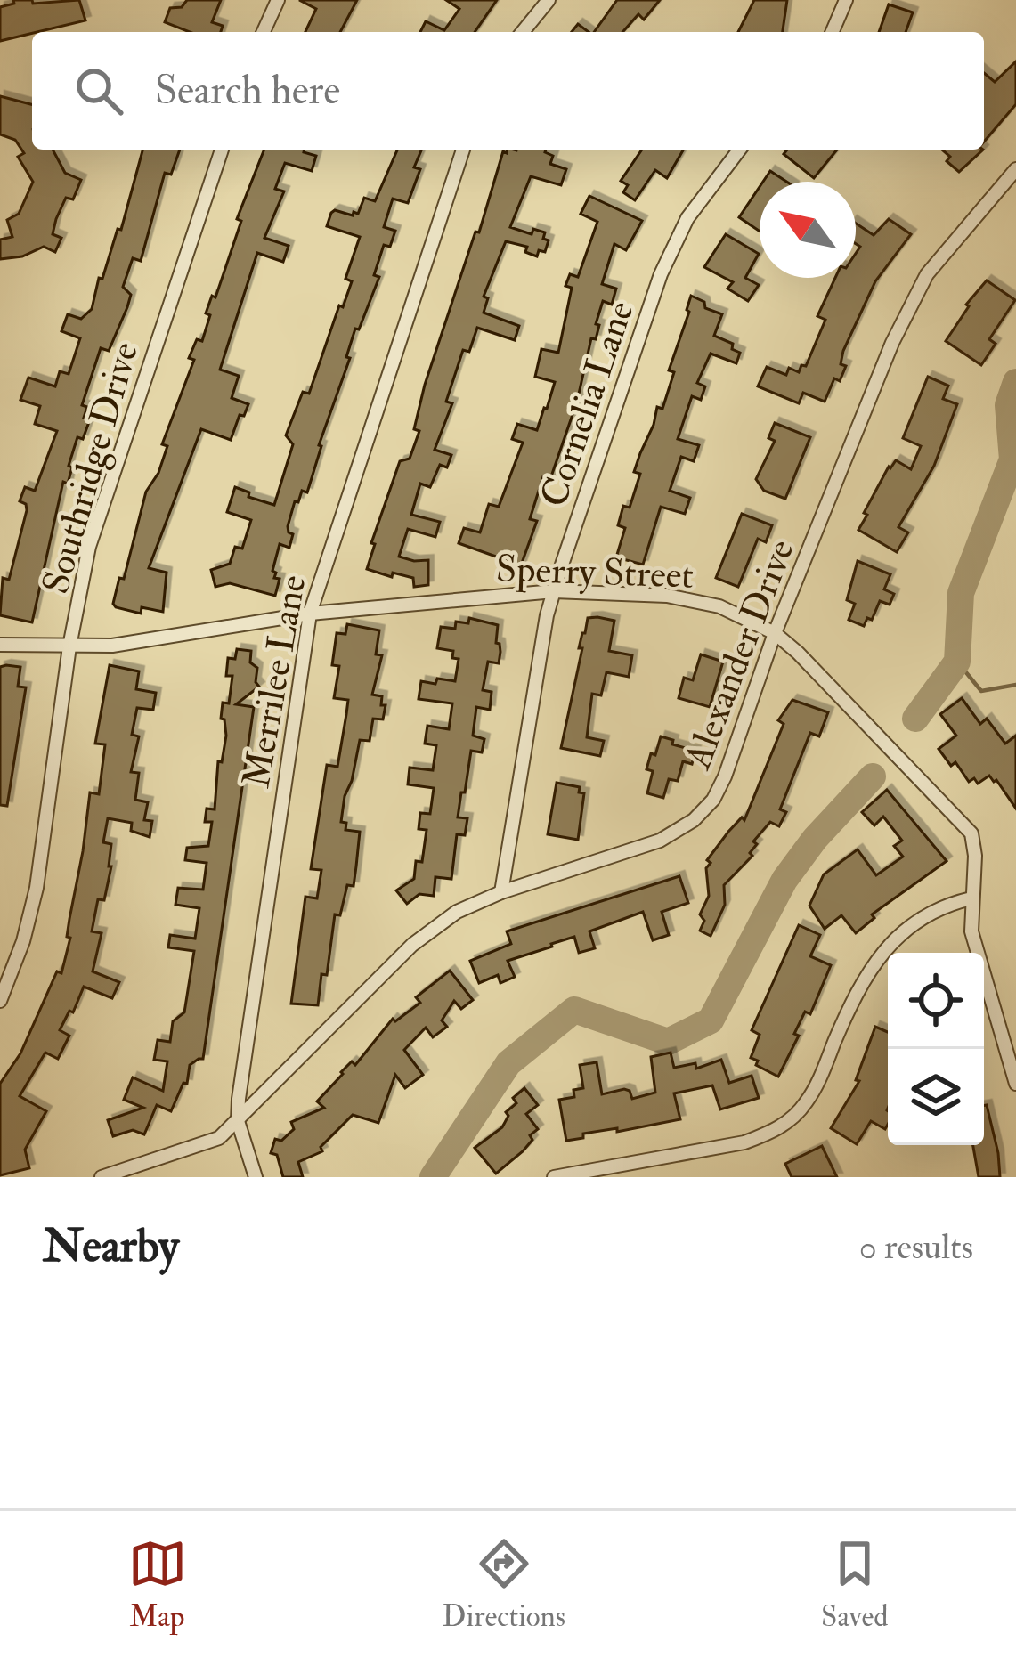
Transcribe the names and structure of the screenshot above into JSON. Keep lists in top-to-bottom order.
{
  "streets": {
    "street": [
      "Cornelia Lane",
      "Southridge Drive",
      "Sperry Street",
      "Alexander Drive",
      "Merrilee Lane"
    ]
  },
  "crossings": [
    ["Cornelia Lane", "Sperry Street"],
    ["Cornelia Lane", "Alexander Drive"],
    ["Southridge Drive", "Sperry Street"],
    ["Sperry Street", "Alexander Drive"],
    ["Sperry Street", "Merrilee Lane"],
    ["Alexander Drive", "Merrilee Lane"]
  ],
  "north": "top left",
  "page": {
    "search": "Search here",
    "heading": ["Nearby", "0 results"],
    "nav": ["Map", "Directions", "Saved"]
  }
}
